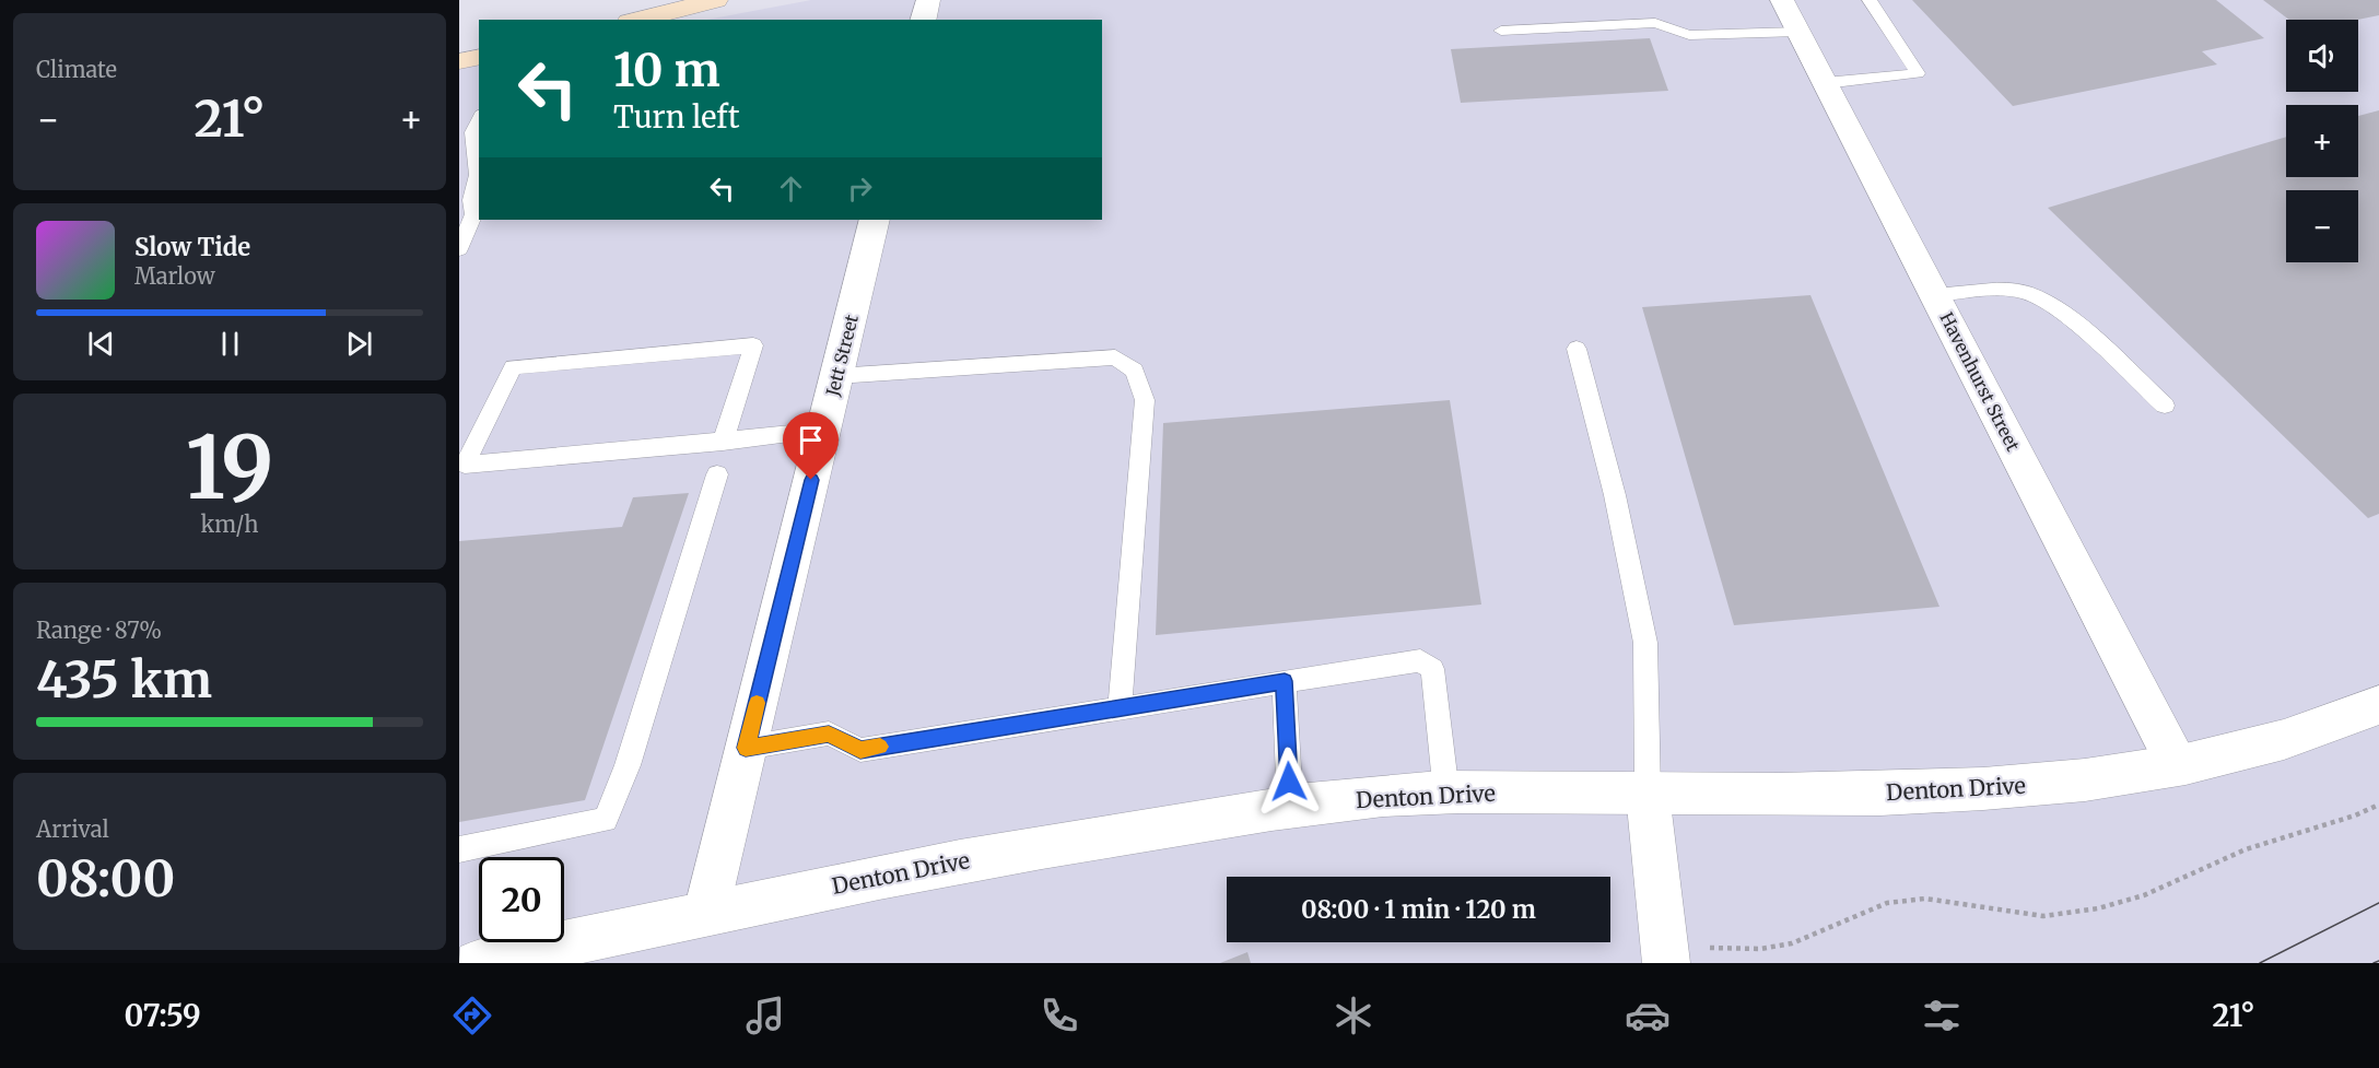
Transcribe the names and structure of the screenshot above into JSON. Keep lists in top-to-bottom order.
{
  "streets": {
    "street": ["Jett Street", "Havenhurst Street", "Denton Drive"]
  },
  "crossings": [
    ["Jett Street", "Denton Drive"],
    ["Havenhurst Street", "Denton Drive"]
  ],
  "page": {
    "tile": [
      "Climate",
      ["19", "km/h"],
      ["Range · 87%", "435 km"],
      ["Arrival", "08:00"]
    ],
    "map_buttons": ["+", "−"],
    "turn": ["10 m", "Turn left"],
    "heat": ["−", "21°", "+"],
    "song": ["Slow Tide", "Marlow"],
    "limit": "20",
    "trip": "08:00 · 1 min · 120 m",
    "tabs": ["07:59", "21°"]
  }
}
